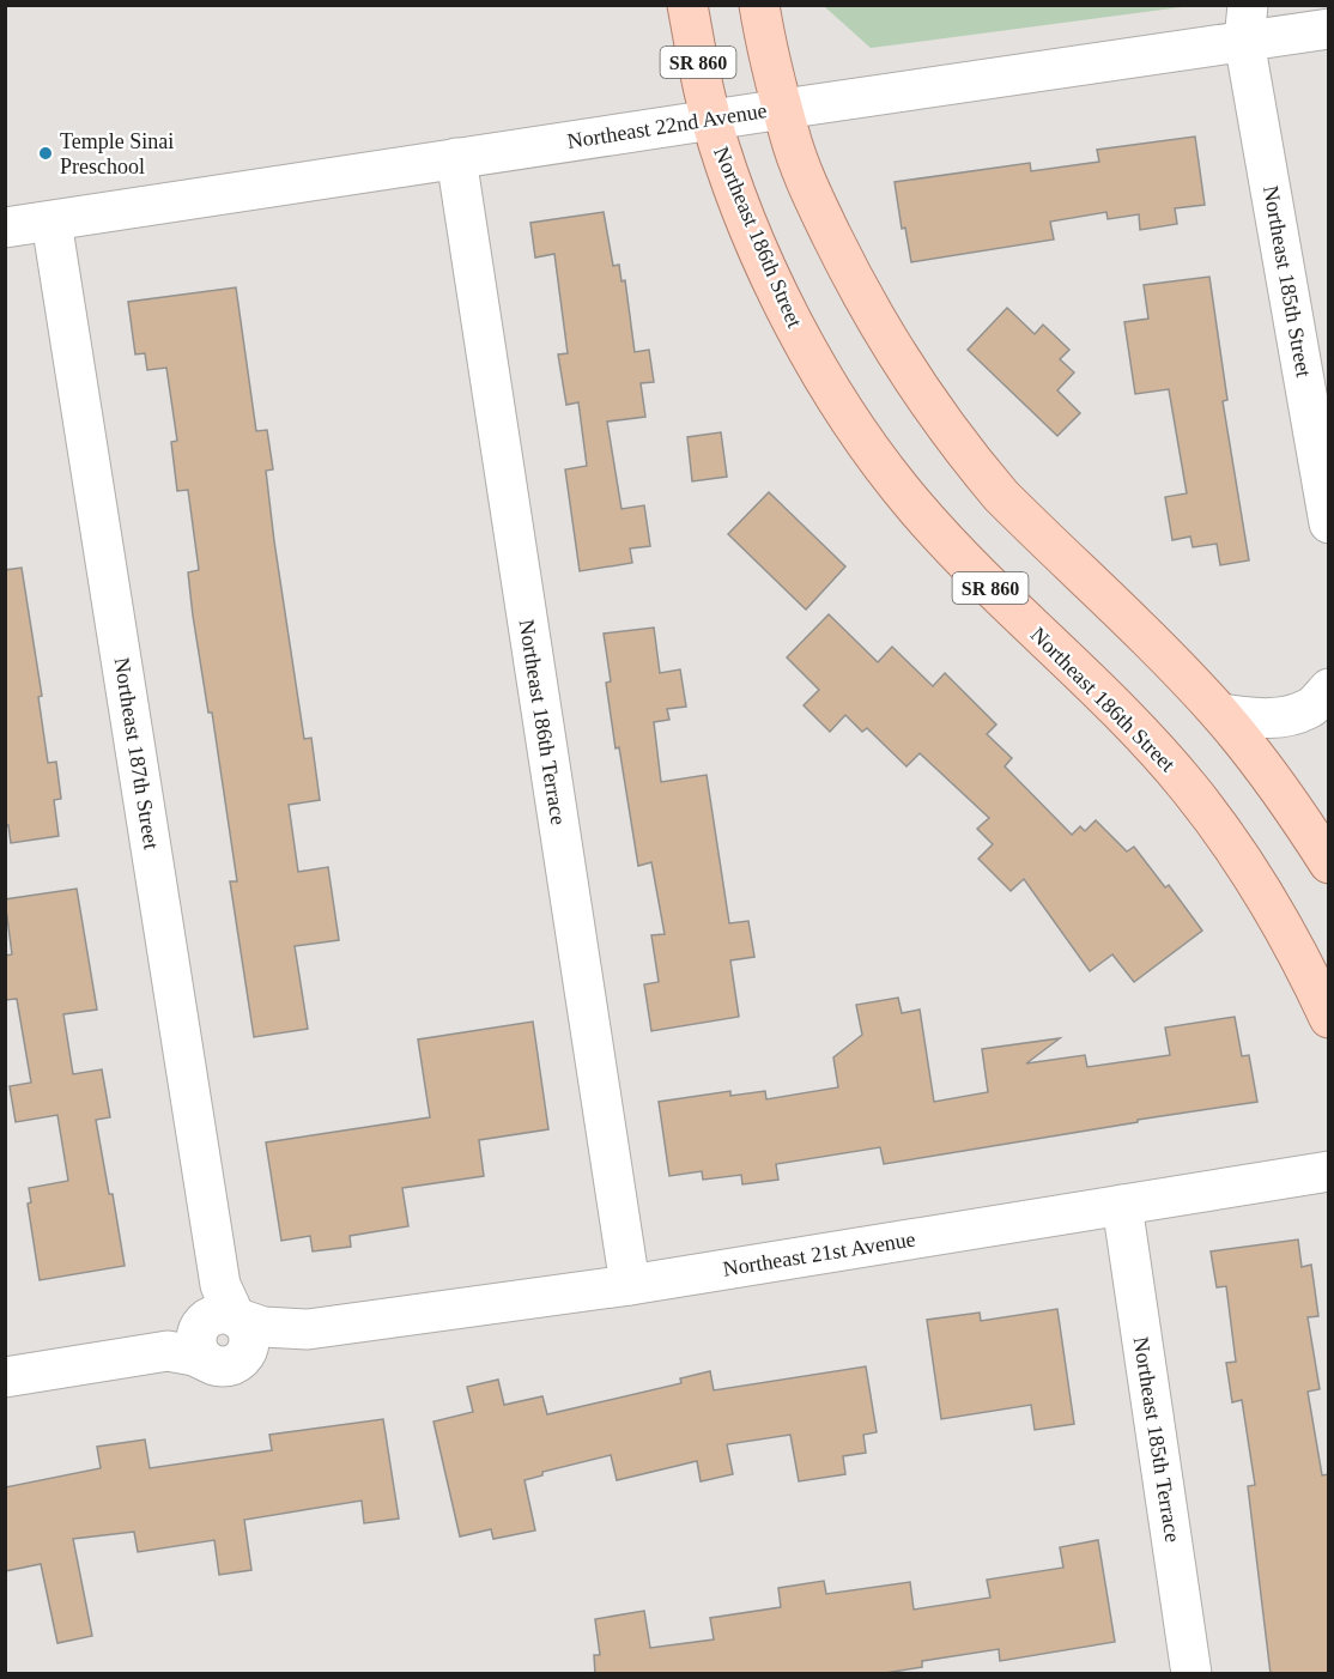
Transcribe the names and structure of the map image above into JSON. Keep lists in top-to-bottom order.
{
  "streets": {
    "main road": ["SR 860", "Northeast 186th Street"],
    "street": [
      "Northeast 22nd Avenue",
      "Northeast 185th Street",
      "Northeast 186th Terrace",
      "Northeast 187th Street",
      "Northeast 21st Avenue",
      "Northeast 185th Terrace"
    ]
  },
  "crossings": [
    ["SR 860", "Northeast 22nd Avenue"],
    ["Northeast 22nd Avenue", "Northeast 186th Street"],
    ["Northeast 22nd Avenue", "Northeast 185th Street"],
    ["Northeast 22nd Avenue", "Northeast 186th Terrace"],
    ["Northeast 22nd Avenue", "Northeast 187th Street"],
    ["Northeast 186th Terrace", "Northeast 21st Avenue"],
    ["Northeast 187th Street", "Northeast 21st Avenue"],
    ["Northeast 21st Avenue", "Northeast 185th Terrace"]
  ],
  "places": ["Temple Sinai Preschool"]
}
